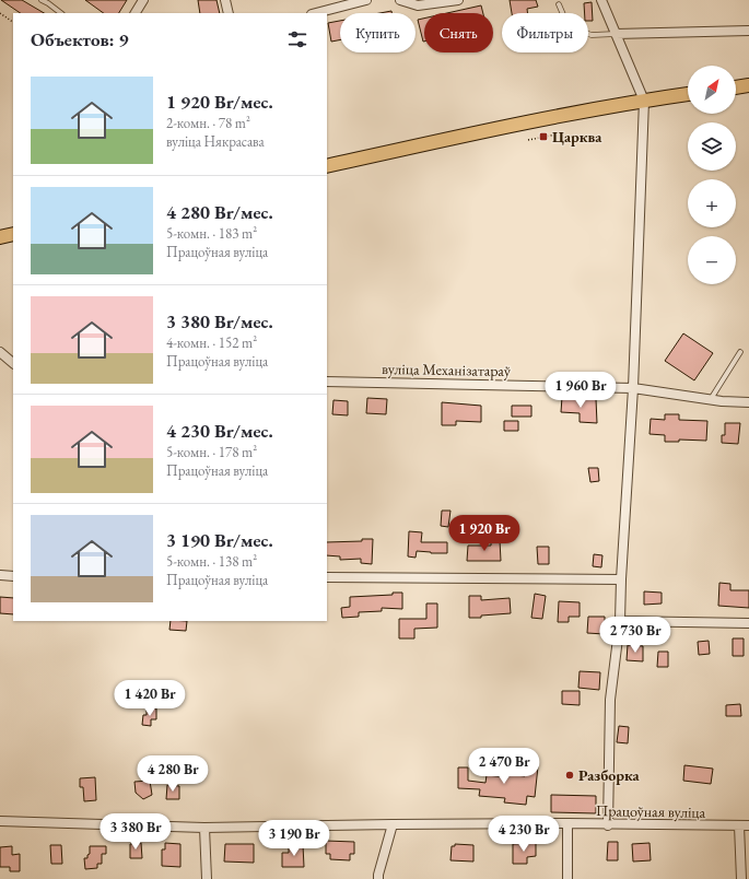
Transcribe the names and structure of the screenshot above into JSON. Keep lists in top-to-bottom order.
{
  "streets": {
    "street": ["вуліца Механізатараў", "Працоўная вуліца"]
  },
  "places": {
    "transit": ["Царква"],
    "other": ["Разборка"]
  },
  "north": "top right",
  "page": {
    "chip": ["Купить", "Снять", "Фильтры"],
    "heading": "Объектов: 9",
    "map_buttons": ["+", "−"],
    "list": [
      {
        "name": "1 920 Br/мес.",
        "note": "2-комн. · 78 m² · вуліца Някрасава"
      },
      {
        "name": "4 280 Br/мес.",
        "note": "5-комн. · 183 m² · Працоўная вуліца"
      },
      {
        "name": "3 380 Br/мес.",
        "note": "4-комн. · 152 m² · Працоўная вуліца"
      },
      {
        "name": "4 230 Br/мес.",
        "note": "5-комн. · 178 m² · Працоўная вуліца"
      },
      {
        "name": "3 190 Br/мес.",
        "note": "5-комн. · 138 m² · Працоўная вуліца"
      }
    ],
    "price": [
      "1 960 Br",
      "1 920 Br",
      "2 730 Br",
      "1 420 Br",
      "2 470 Br",
      "4 280 Br",
      "3 380 Br",
      "4 230 Br",
      "3 190 Br"
    ]
  }
}
